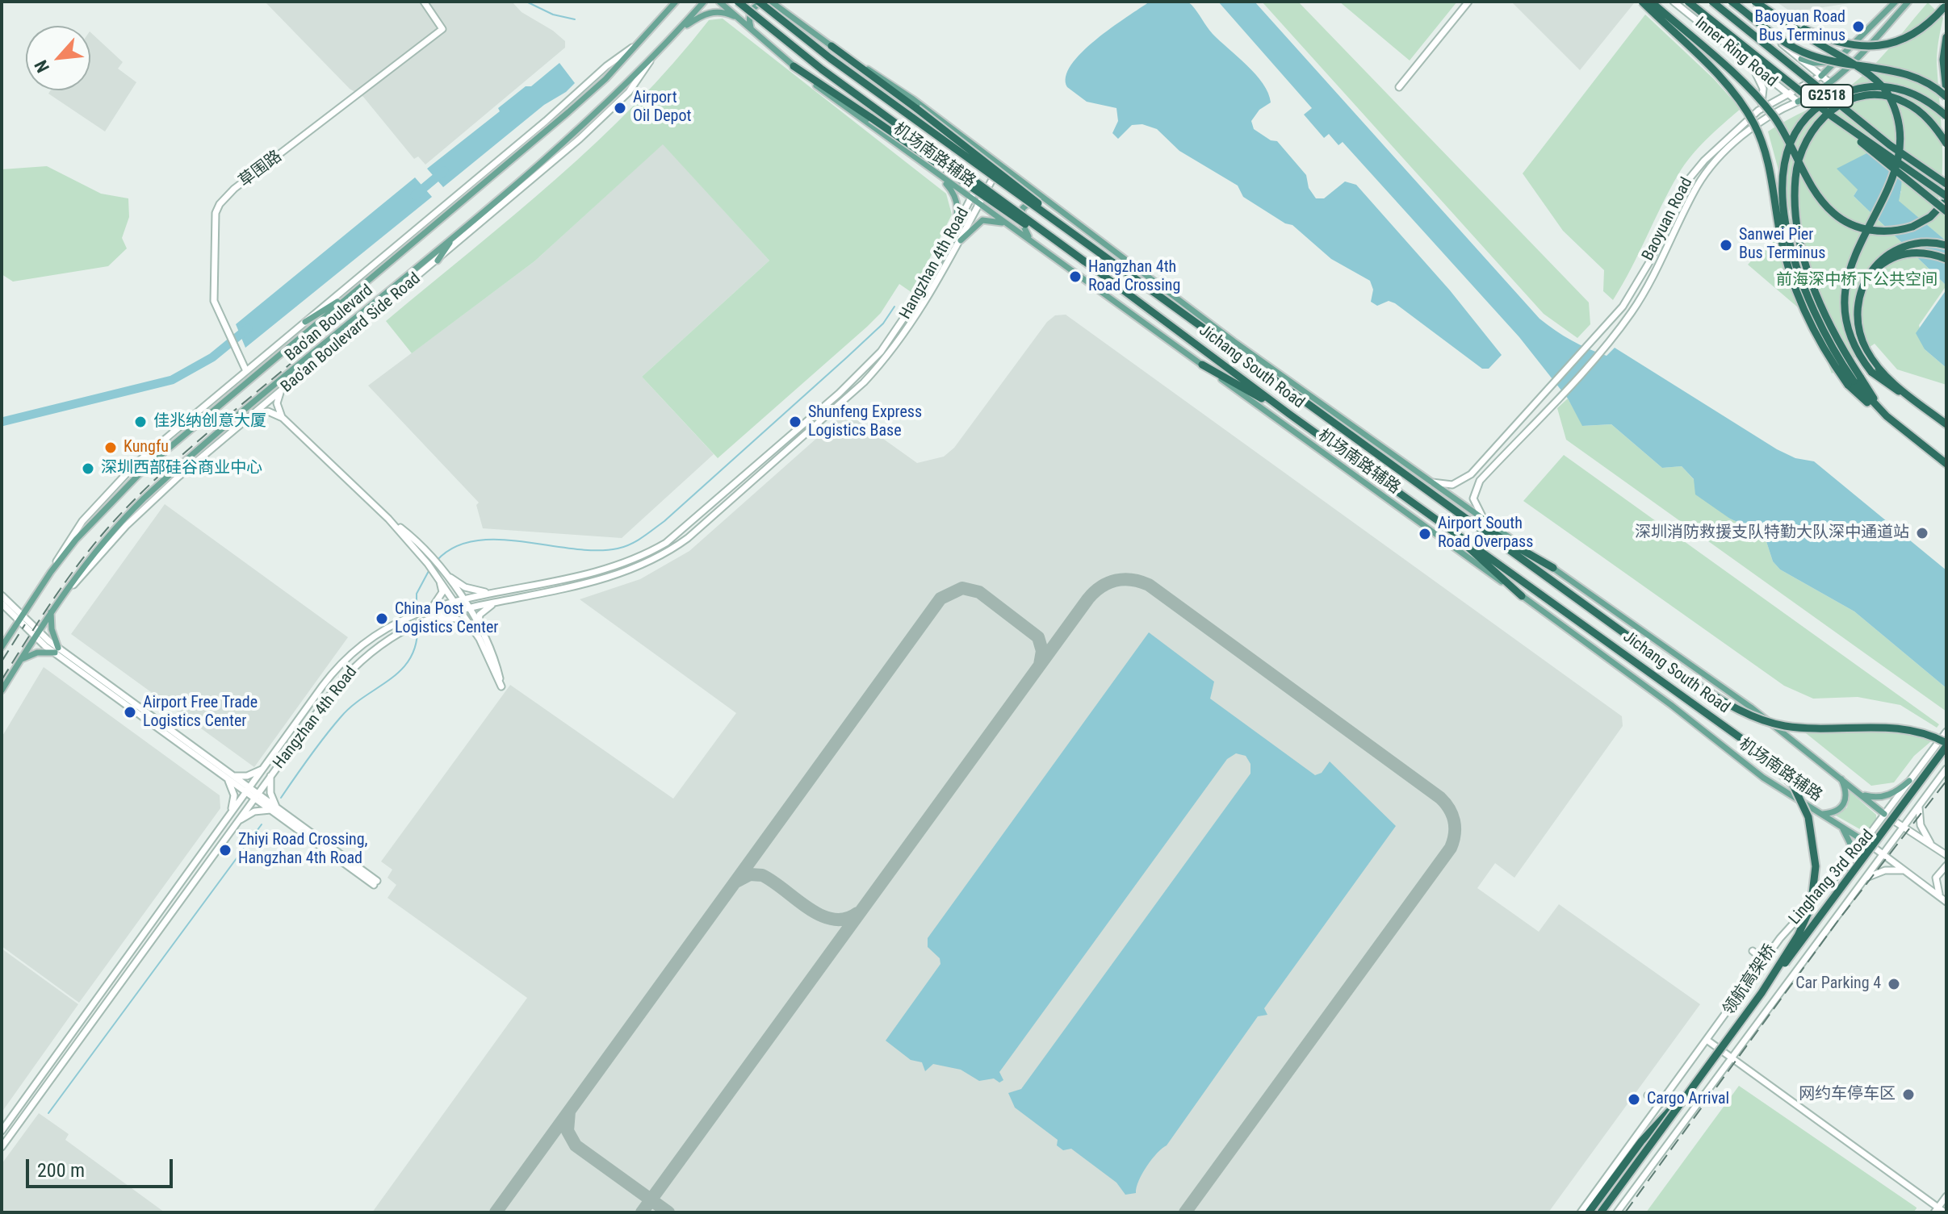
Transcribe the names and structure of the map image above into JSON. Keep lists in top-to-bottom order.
{
  "streets": {
    "highway": ["G2518", "Jichang South Road", "领航高架桥"],
    "main road": ["机场南路辅路", "Baoyuan Road", "Bao'an Boulevard"],
    "street": [
      "Inner Ring Road",
      "草围路",
      "Hangzhan 4th Road",
      "Bao'an Boulevard Side Road",
      "Linghang 3rd Road"
    ]
  },
  "crossings": [
    ["Inner Ring Road", "Baoyuan Road"],
    ["机场南路辅路", "Hangzhan 4th Road"],
    ["机场南路辅路", "Linghang 3rd Road"],
    ["Bao'an Boulevard", "Bao'an Boulevard Side Road"],
    ["Jichang South Road", "领航高架桥"]
  ],
  "parks": ["前海深中桥下公共空间"],
  "places": [
    "Baoyuan Road Bus Terminus",
    "Airport Oil Depot",
    "Sanwei Pier Bus Terminus",
    "Hangzhan 4th Road Crossing",
    "佳兆纳创意大厦",
    "Shunfeng Express Logistics Base",
    "Kungfu",
    "深圳西部硅谷商业中心",
    "深圳消防救援支队特勤大队深中通道站",
    "Airport South Road Overpass",
    "China Post Logistics Center",
    "Airport Free Trade Logistics Center",
    "Zhiyi Road Crossing, Hangzhan 4th Road",
    "Car Parking 4",
    "网约车停车区",
    "Cargo Arrival"
  ],
  "scale_bar": "200 m",
  "north": "bottom left"
}
